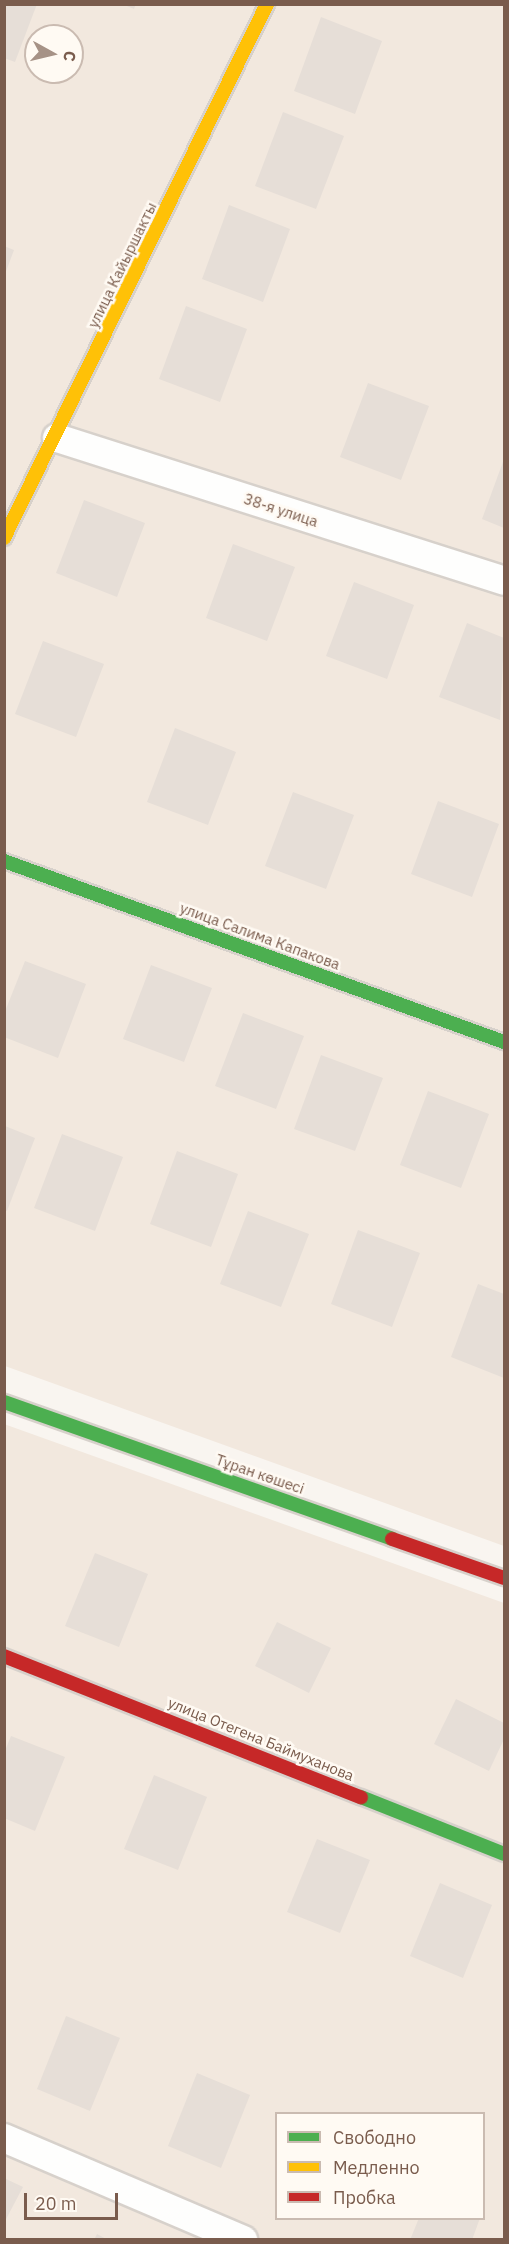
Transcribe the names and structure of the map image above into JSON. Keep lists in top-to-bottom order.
{
  "streets": {
    "street": [
      "улица Кайыршакты",
      "38-я улица",
      "улица Салима Капакова",
      "Тұран көшесі",
      "улица Отегена Баймуханова"
    ]
  },
  "crossings": [
    ["улица Кайыршакты", "38-я улица"]
  ],
  "legend": ["Свободно", "Медленно", "Пробка"],
  "scale_bar": "20 m",
  "north": "right"
}
